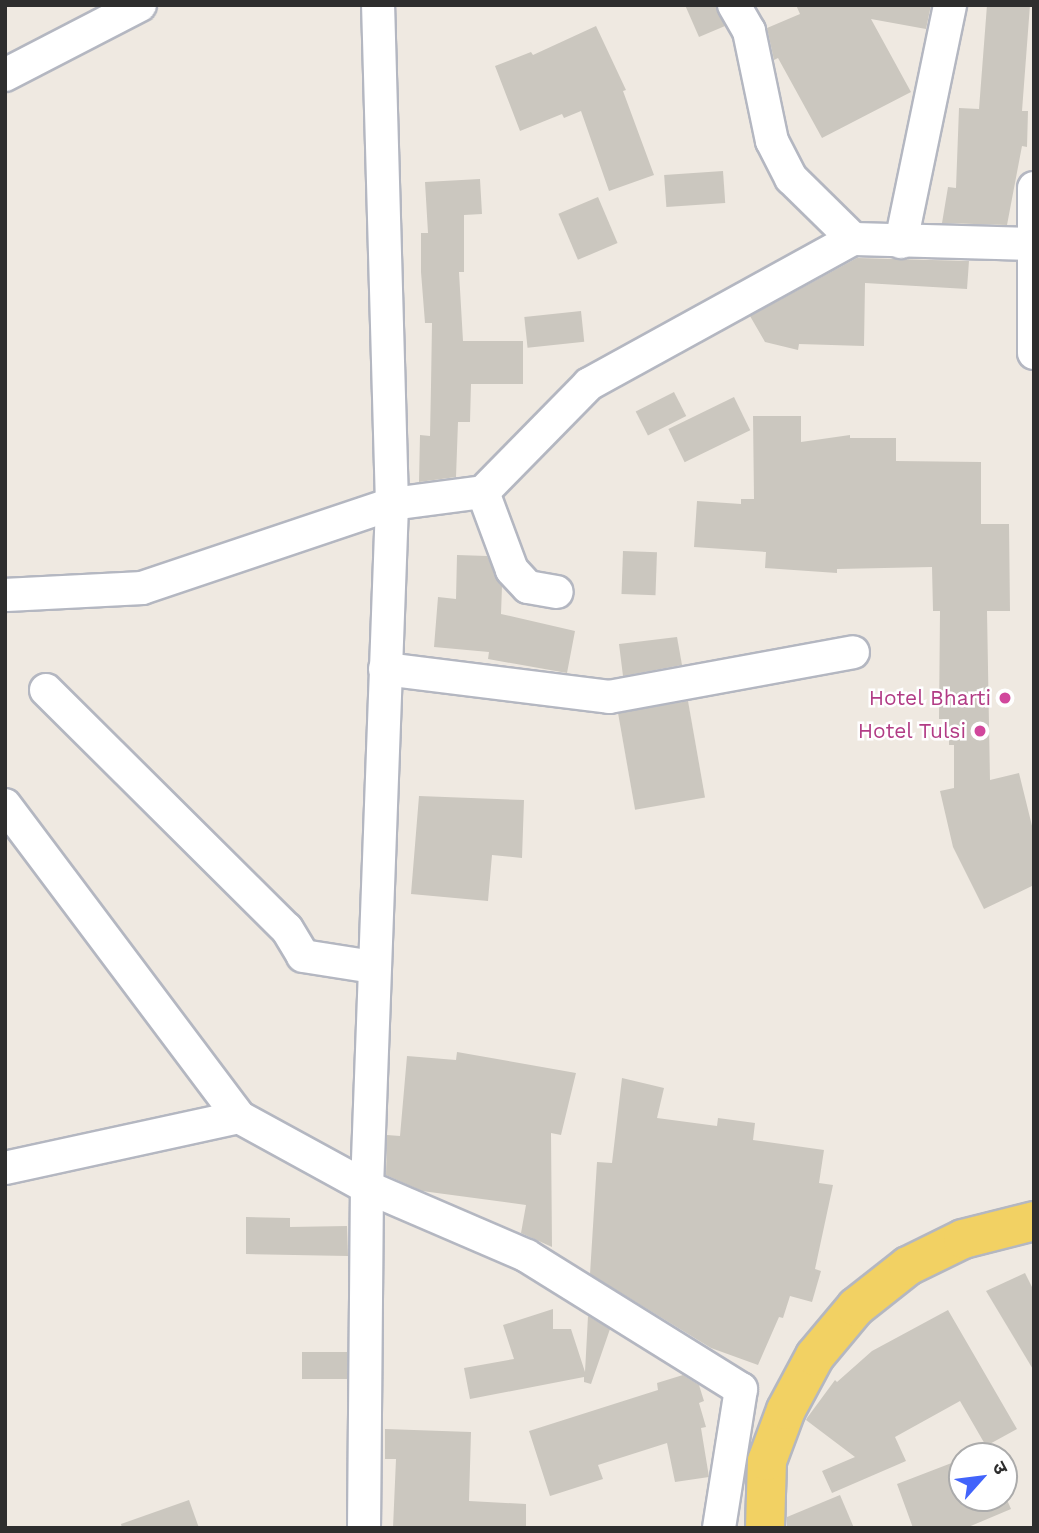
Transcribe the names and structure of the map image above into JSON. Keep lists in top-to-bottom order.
{
  "places": ["Hotel Bharti", "Hotel Tulsi"],
  "north": "top right"
}
